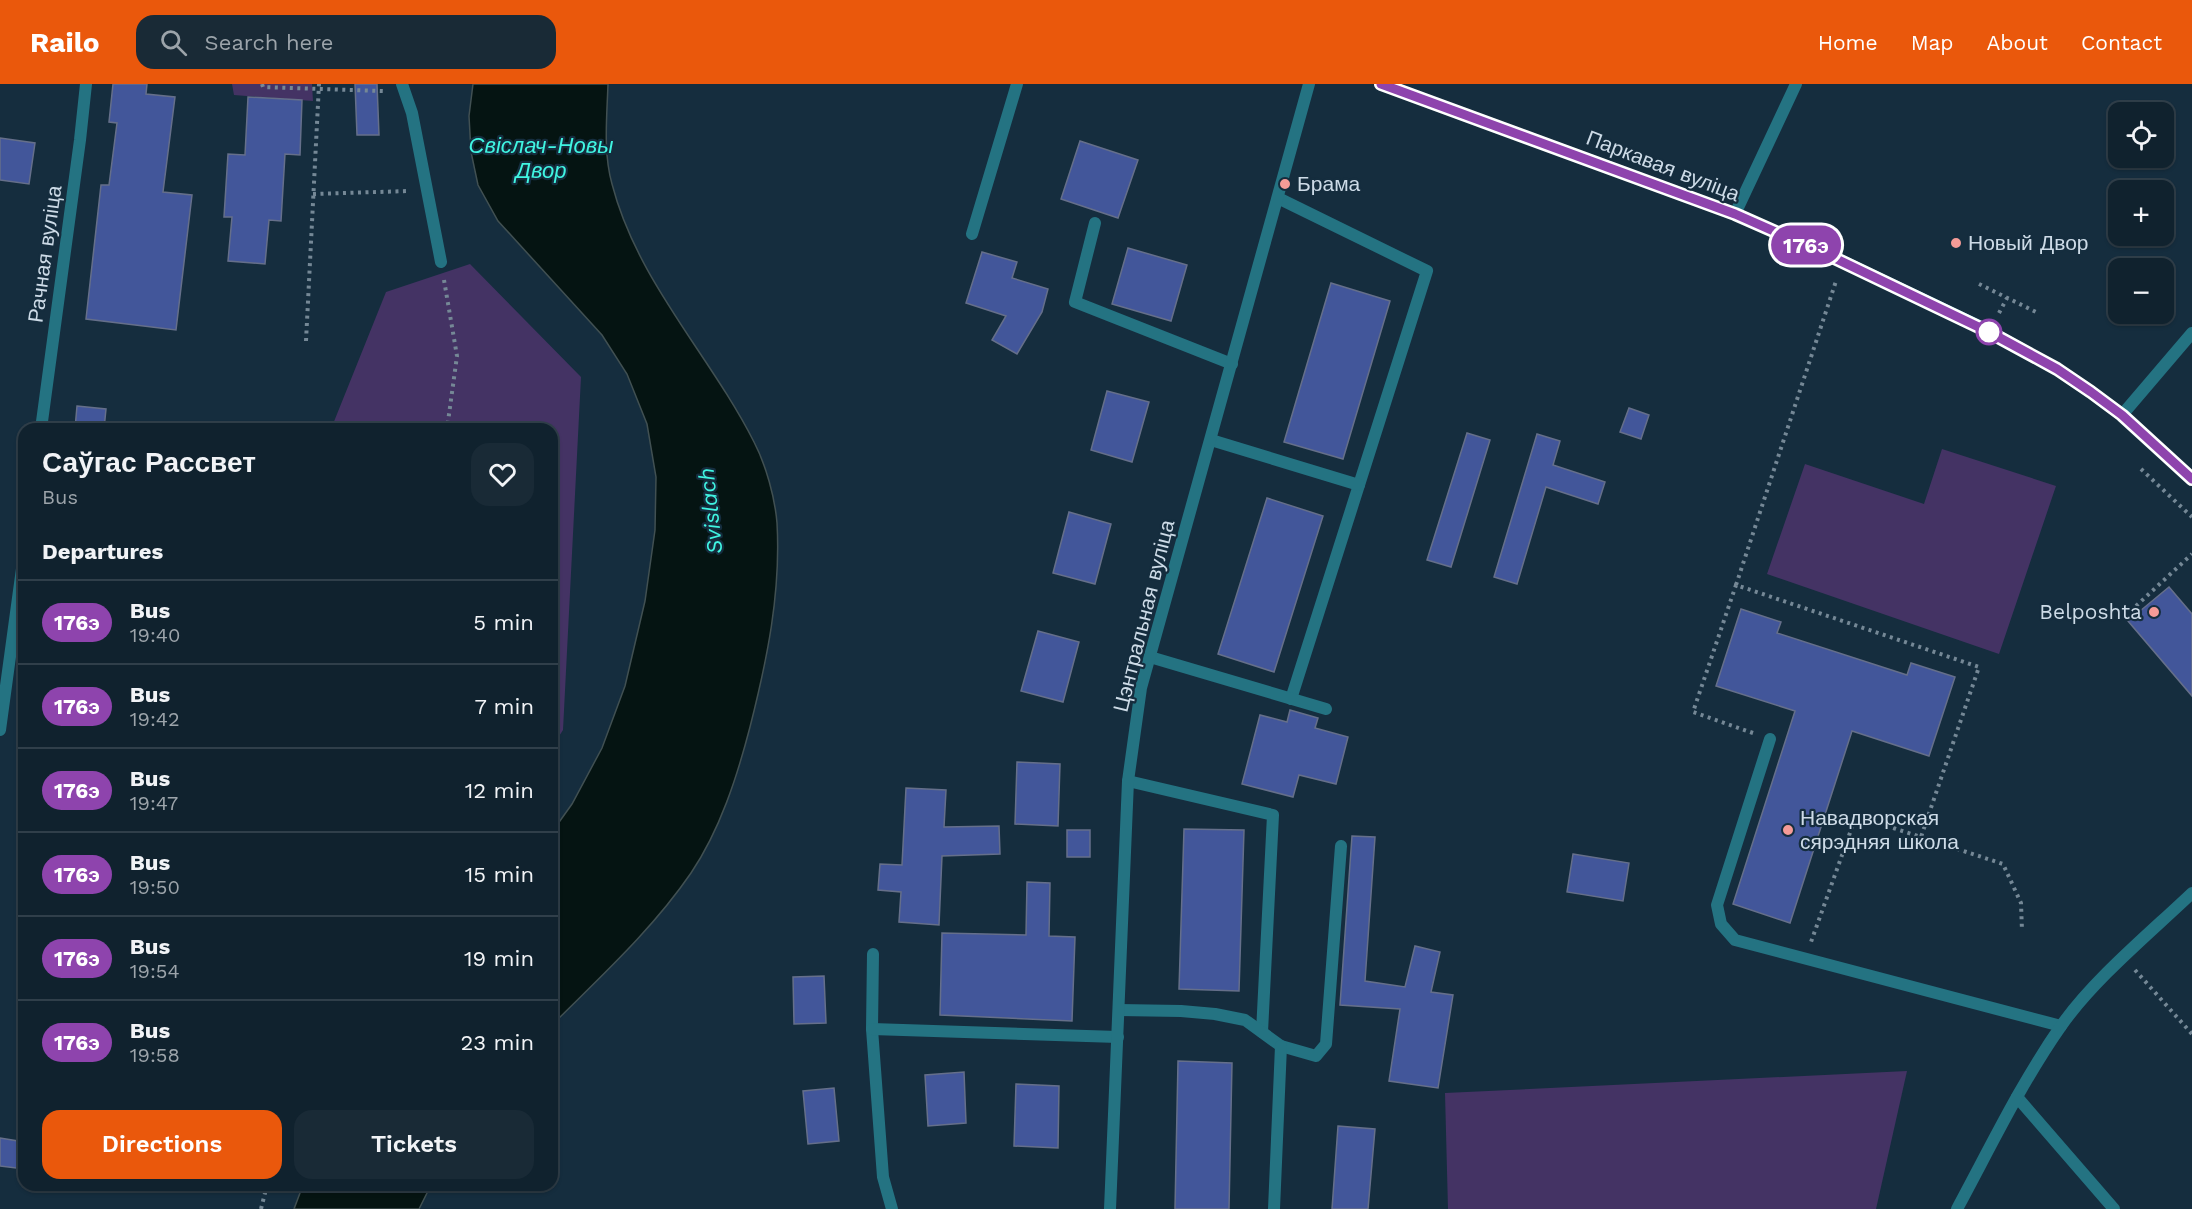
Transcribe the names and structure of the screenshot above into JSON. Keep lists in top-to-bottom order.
{
  "streets": {
    "main road": ["Паркавая вуліца"],
    "street": ["Рачная вуліца", "Цэнтральная вуліца"]
  },
  "water": ["Свіслач-Новы Двор", "Svislach"],
  "places": [
    "Брама",
    "Новый Двор",
    "Belposhta",
    "Навадворская сярэдняя школа"
  ],
  "lines": ["bus line 176э"],
  "page": {
    "header": "Railo",
    "search": "Search here",
    "nav": [
      "Home",
      "Map",
      "About",
      "Contact"
    ],
    "on_map": "176э",
    "map_buttons": ["+", "−"],
    "heading": [
      ["Саўгас Рассвет", "Bus"],
      "Departures"
    ],
    "list": [
      {
        "mark": "176э",
        "name": "Bus",
        "note": "19:40",
        "value": "5 min"
      },
      {
        "mark": "176э",
        "name": "Bus",
        "note": "19:42",
        "value": "7 min"
      },
      {
        "mark": "176э",
        "name": "Bus",
        "note": "19:47",
        "value": "12 min"
      },
      {
        "mark": "176э",
        "name": "Bus",
        "note": "19:50",
        "value": "15 min"
      },
      {
        "mark": "176э",
        "name": "Bus",
        "note": "19:54",
        "value": "19 min"
      },
      {
        "mark": "176э",
        "name": "Bus",
        "note": "19:58",
        "value": "23 min"
      }
    ],
    "buttons": ["Directions", "Tickets"]
  }
}
